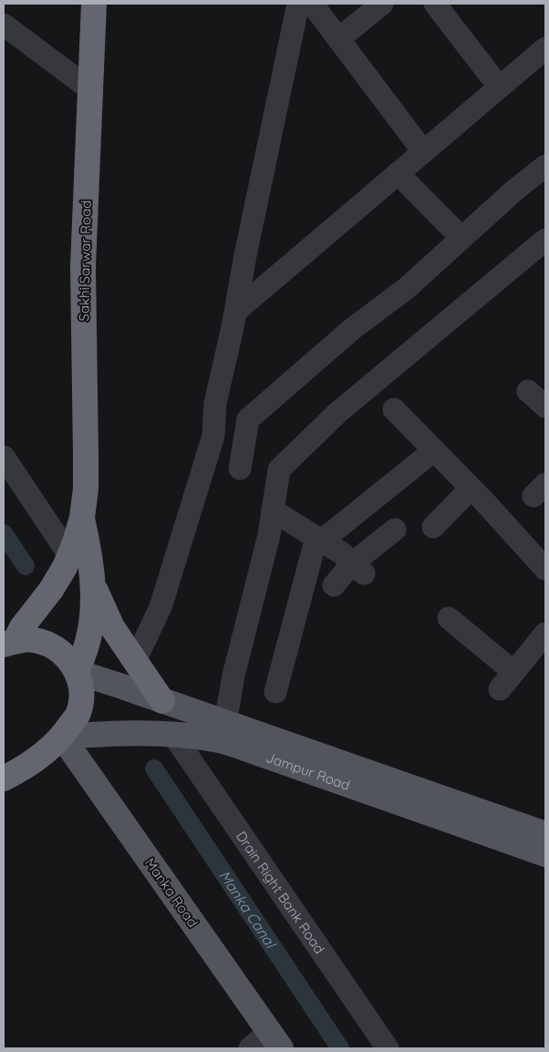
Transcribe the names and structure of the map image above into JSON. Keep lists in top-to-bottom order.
{
  "streets": {
    "highway": ["Sakhi Sarwar Road"],
    "main road": ["Jampur Road", "Manka Road"],
    "street": ["Drain Right Bank Road"]
  },
  "crossings": [
    ["Sakhi Sarwar Road", "Jampur Road"],
    ["Jampur Road", "Drain Right Bank Road"],
    ["Jampur Road", "Manka Road"]
  ],
  "water": ["Manka Canal"]
}
